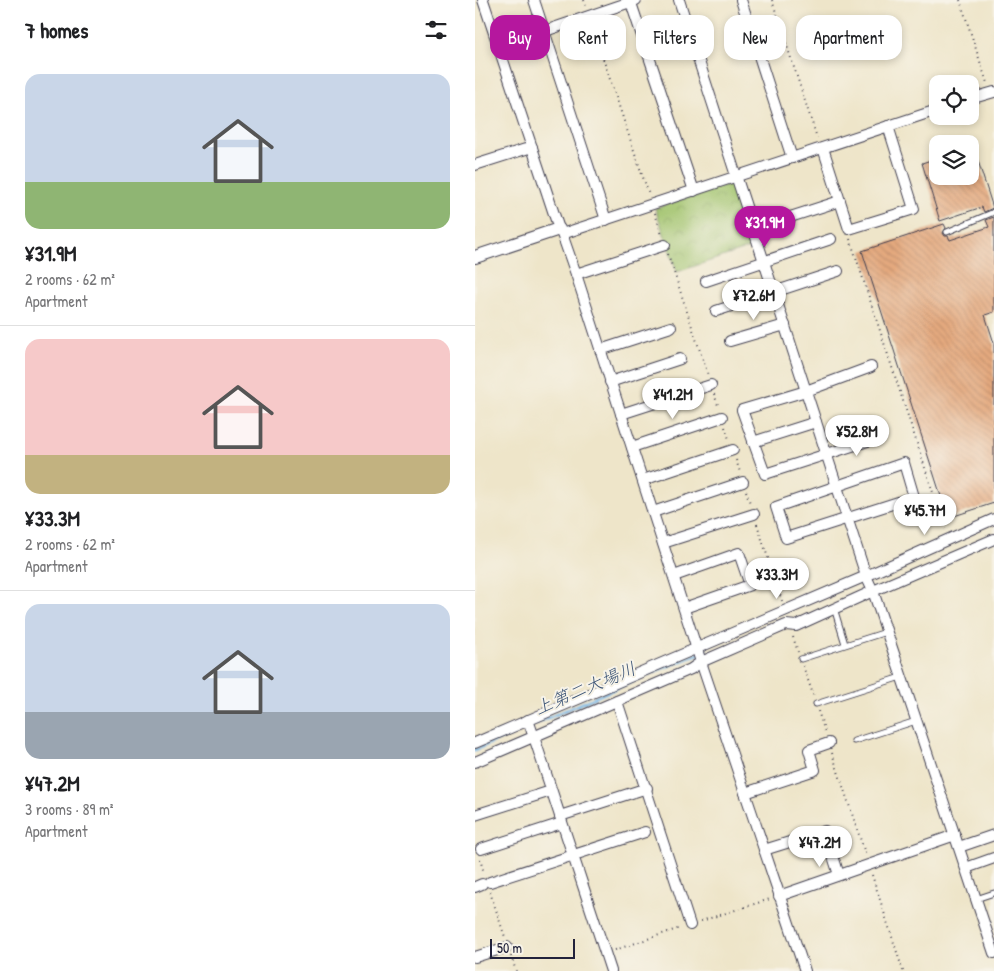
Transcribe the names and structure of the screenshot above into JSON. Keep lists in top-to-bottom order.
{
  "water": ["上第二大場川"],
  "scale_bar": "50 m",
  "page": {
    "heading": "7 homes",
    "chip": [
      "Buy",
      "Rent",
      "Filters",
      "New",
      "Apartment"
    ],
    "list": [
      {
        "name": "¥31.9M",
        "note": "2 rooms · 62 m² · Apartment"
      },
      {
        "name": "¥33.3M",
        "note": "2 rooms · 62 m² · Apartment"
      },
      {
        "name": "¥47.2M",
        "note": "3 rooms · 89 m² · Apartment"
      }
    ],
    "price": [
      "¥31.9M",
      "¥72.6M",
      "¥41.2M",
      "¥52.8M",
      "¥45.7M",
      "¥33.3M",
      "¥47.2M"
    ],
    "scale": "50 m"
  }
}
